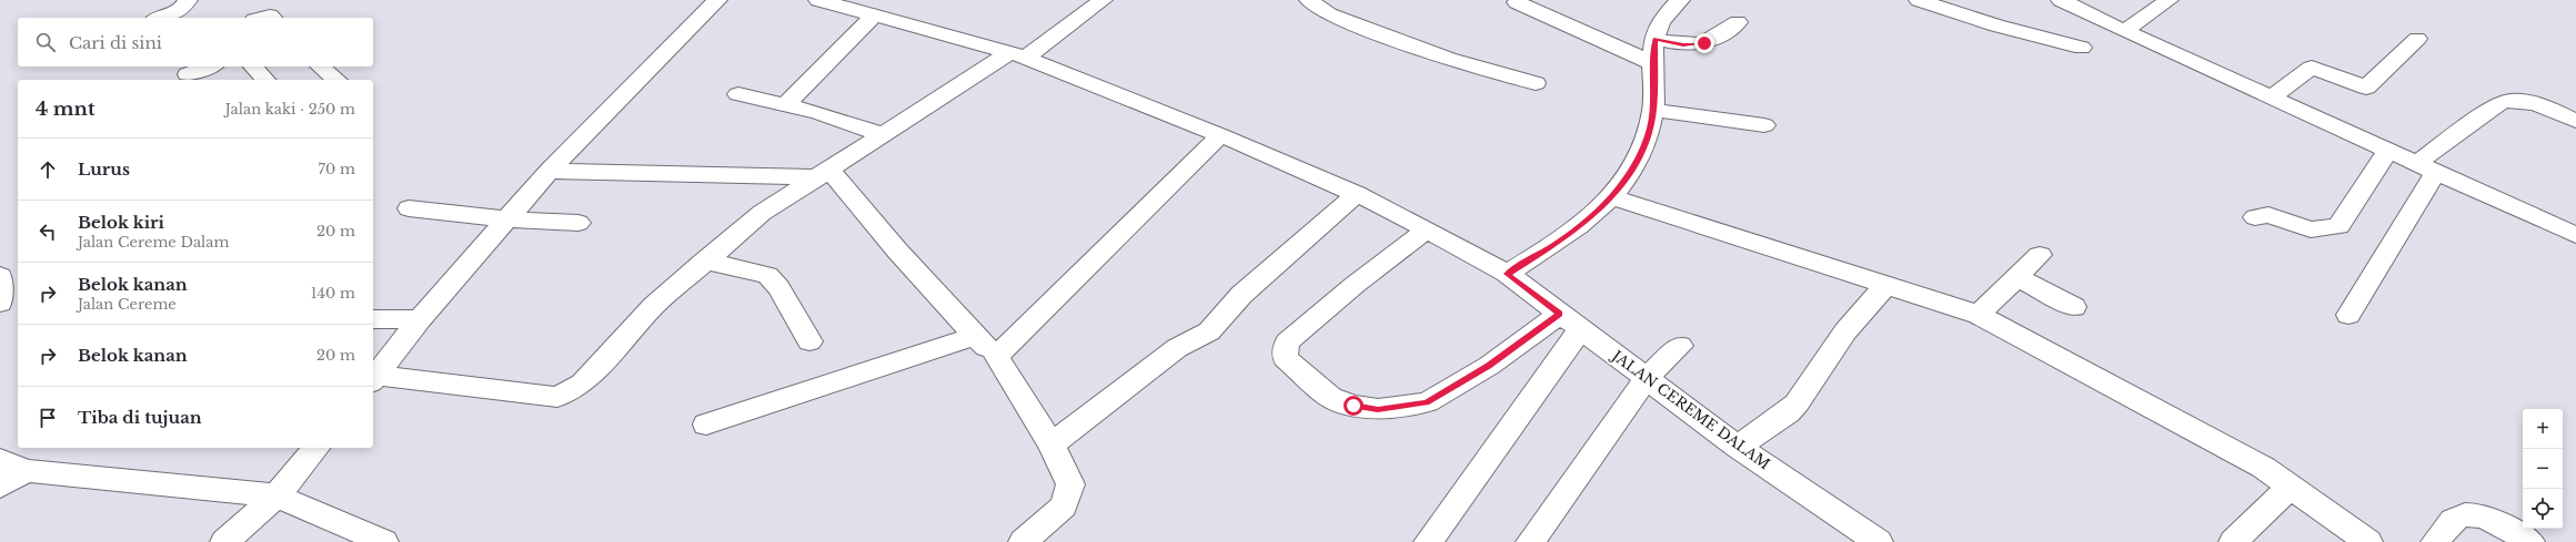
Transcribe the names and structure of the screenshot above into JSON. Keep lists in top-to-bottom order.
{
  "streets": {
    "street": ["JALAN CEREME DALAM"]
  },
  "page": {
    "search": "Cari di sini",
    "heading": ["4 mnt", "Jalan kaki · 250 m"],
    "list": [
      ["Lurus", "70 m"],
      ["Belok kiri", "Jalan Cereme Dalam", "20 m"],
      ["Belok kanan", "Jalan Cereme", "140 m"],
      ["Belok kanan", "20 m"],
      "Tiba di tujuan"
    ],
    "map_buttons": ["+", "−"]
  }
}
